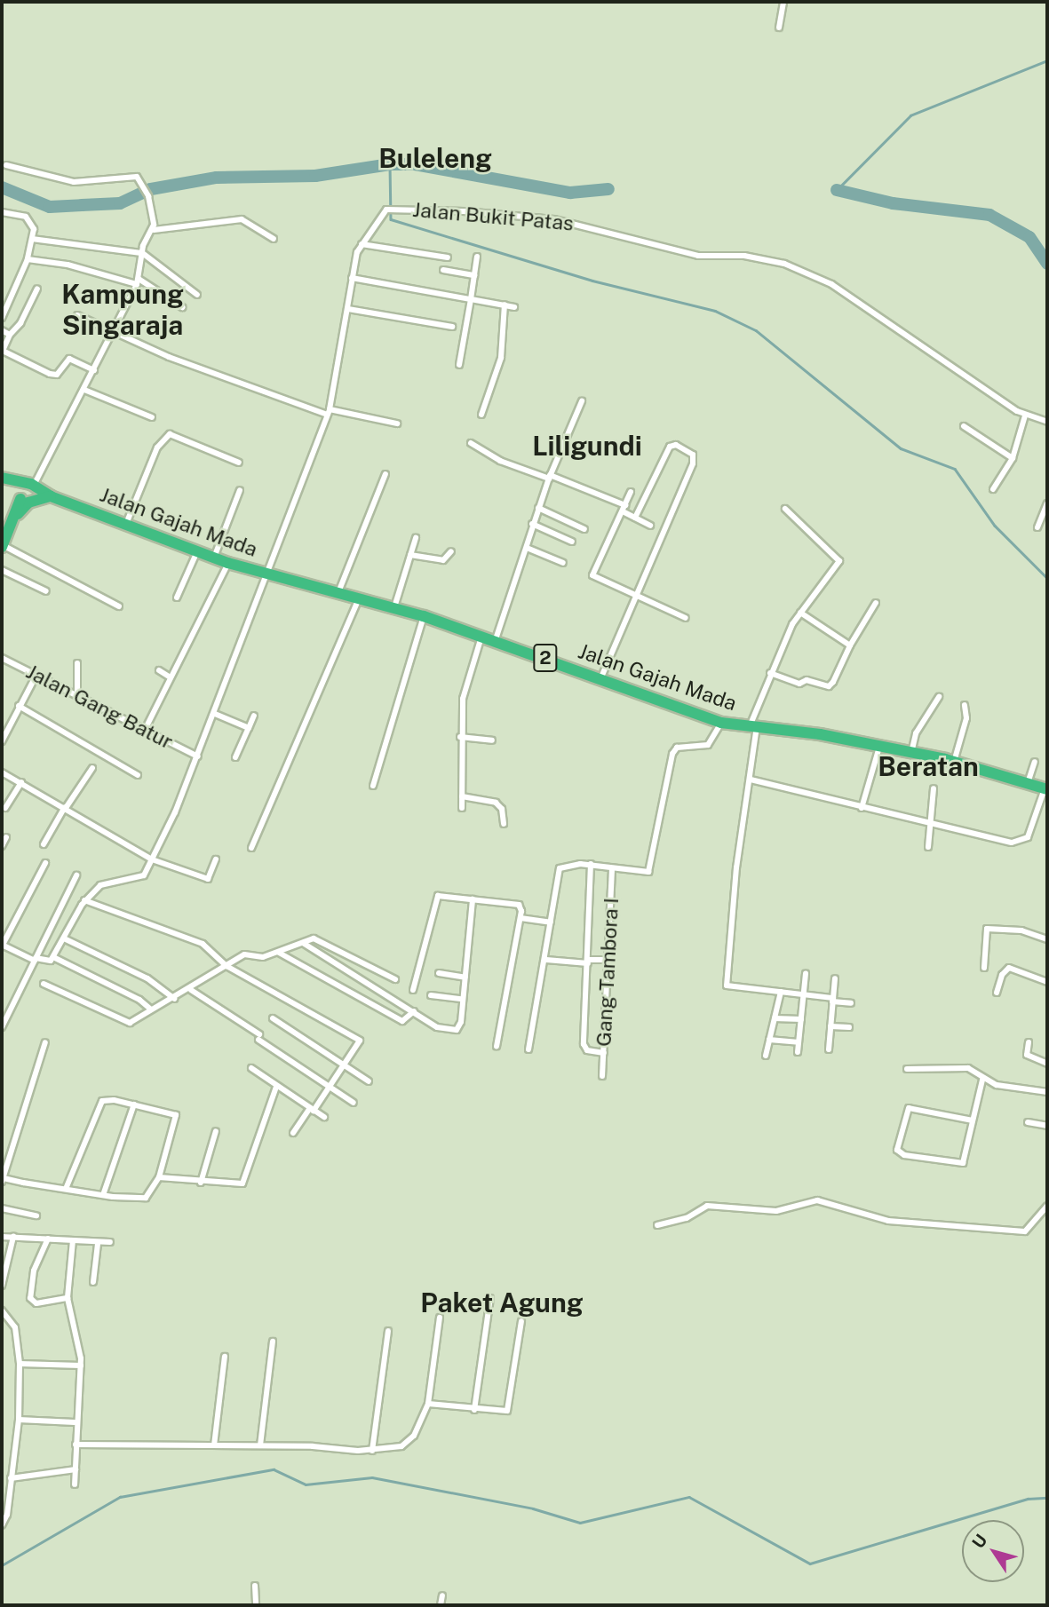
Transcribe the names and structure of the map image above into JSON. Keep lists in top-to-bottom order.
{
  "streets": {
    "highway": ["Jalan Gajah Mada", "2"],
    "street": ["Jalan Bukit Patas", "Jalan Gang Batur", "Gang Tambora I"]
  },
  "crossings": [
    ["Jalan Bukit Patas", "Jalan Gajah Mada"],
    ["Jalan Bukit Patas", "Jalan Gang Batur"],
    ["Jalan Gajah Mada", "Jalan Gang Batur"]
  ],
  "districts": [
    "Buleleng",
    "Kampung Singaraja",
    "Liligundi",
    "Beratan",
    "Paket Agung"
  ],
  "north": "top left"
}
